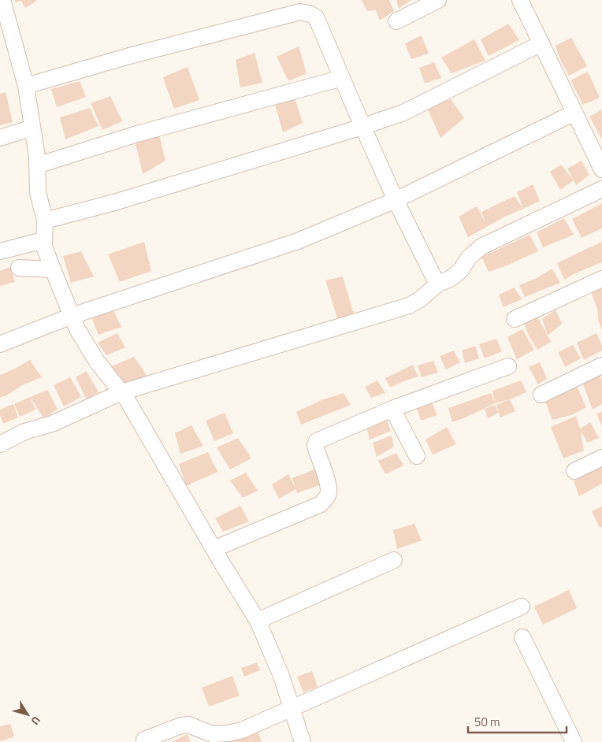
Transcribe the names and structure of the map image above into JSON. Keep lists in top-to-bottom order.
{
  "scale_bar": "50 m",
  "north": "bottom right"
}
